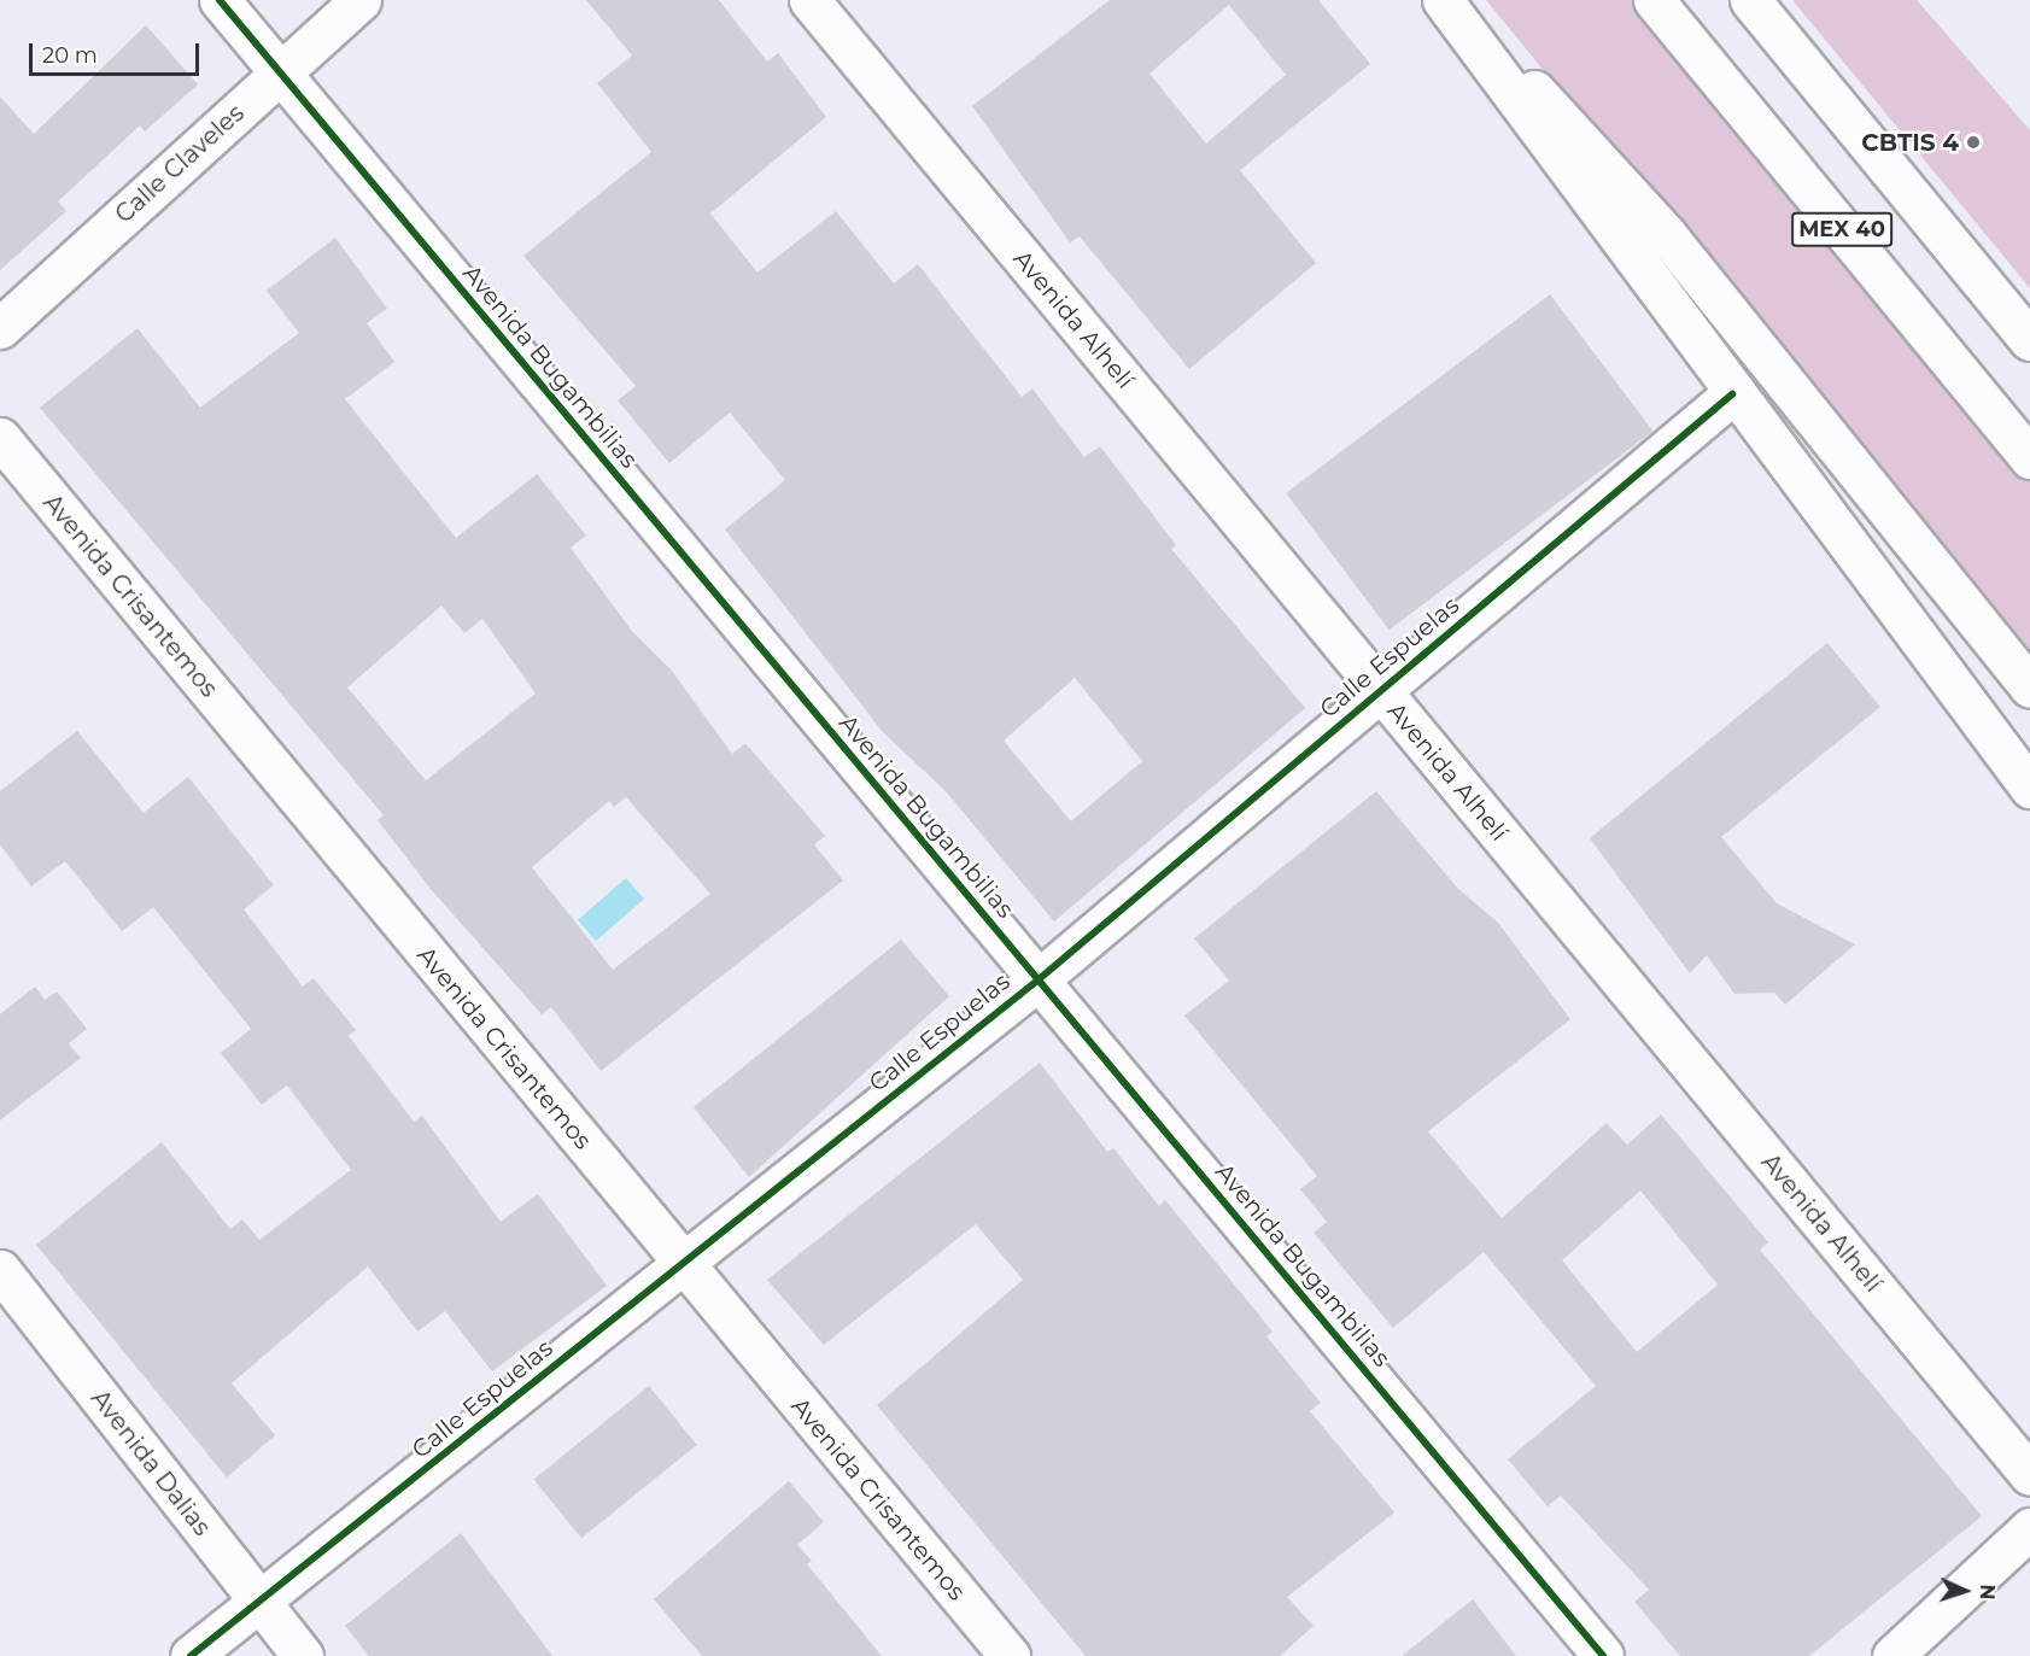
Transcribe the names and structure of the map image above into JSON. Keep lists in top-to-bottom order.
{
  "streets": {
    "street": [
      "Calle Claveles",
      "MEX 40",
      "Avenida Alhelí",
      "Avenida Bugambilias",
      "Avenida Crisantemos",
      "Calle Espuelas",
      "Avenida Dalias"
    ]
  },
  "crossings": [
    ["Calle Claveles", "Avenida Bugambilias"],
    ["Avenida Alhelí", "Calle Espuelas"],
    ["Avenida Bugambilias", "Calle Espuelas"],
    ["Avenida Crisantemos", "Calle Espuelas"],
    ["Calle Espuelas", "Avenida Dalias"]
  ],
  "places": ["CBTIS 4"],
  "scale_bar": "20 m",
  "north": "right"
}
